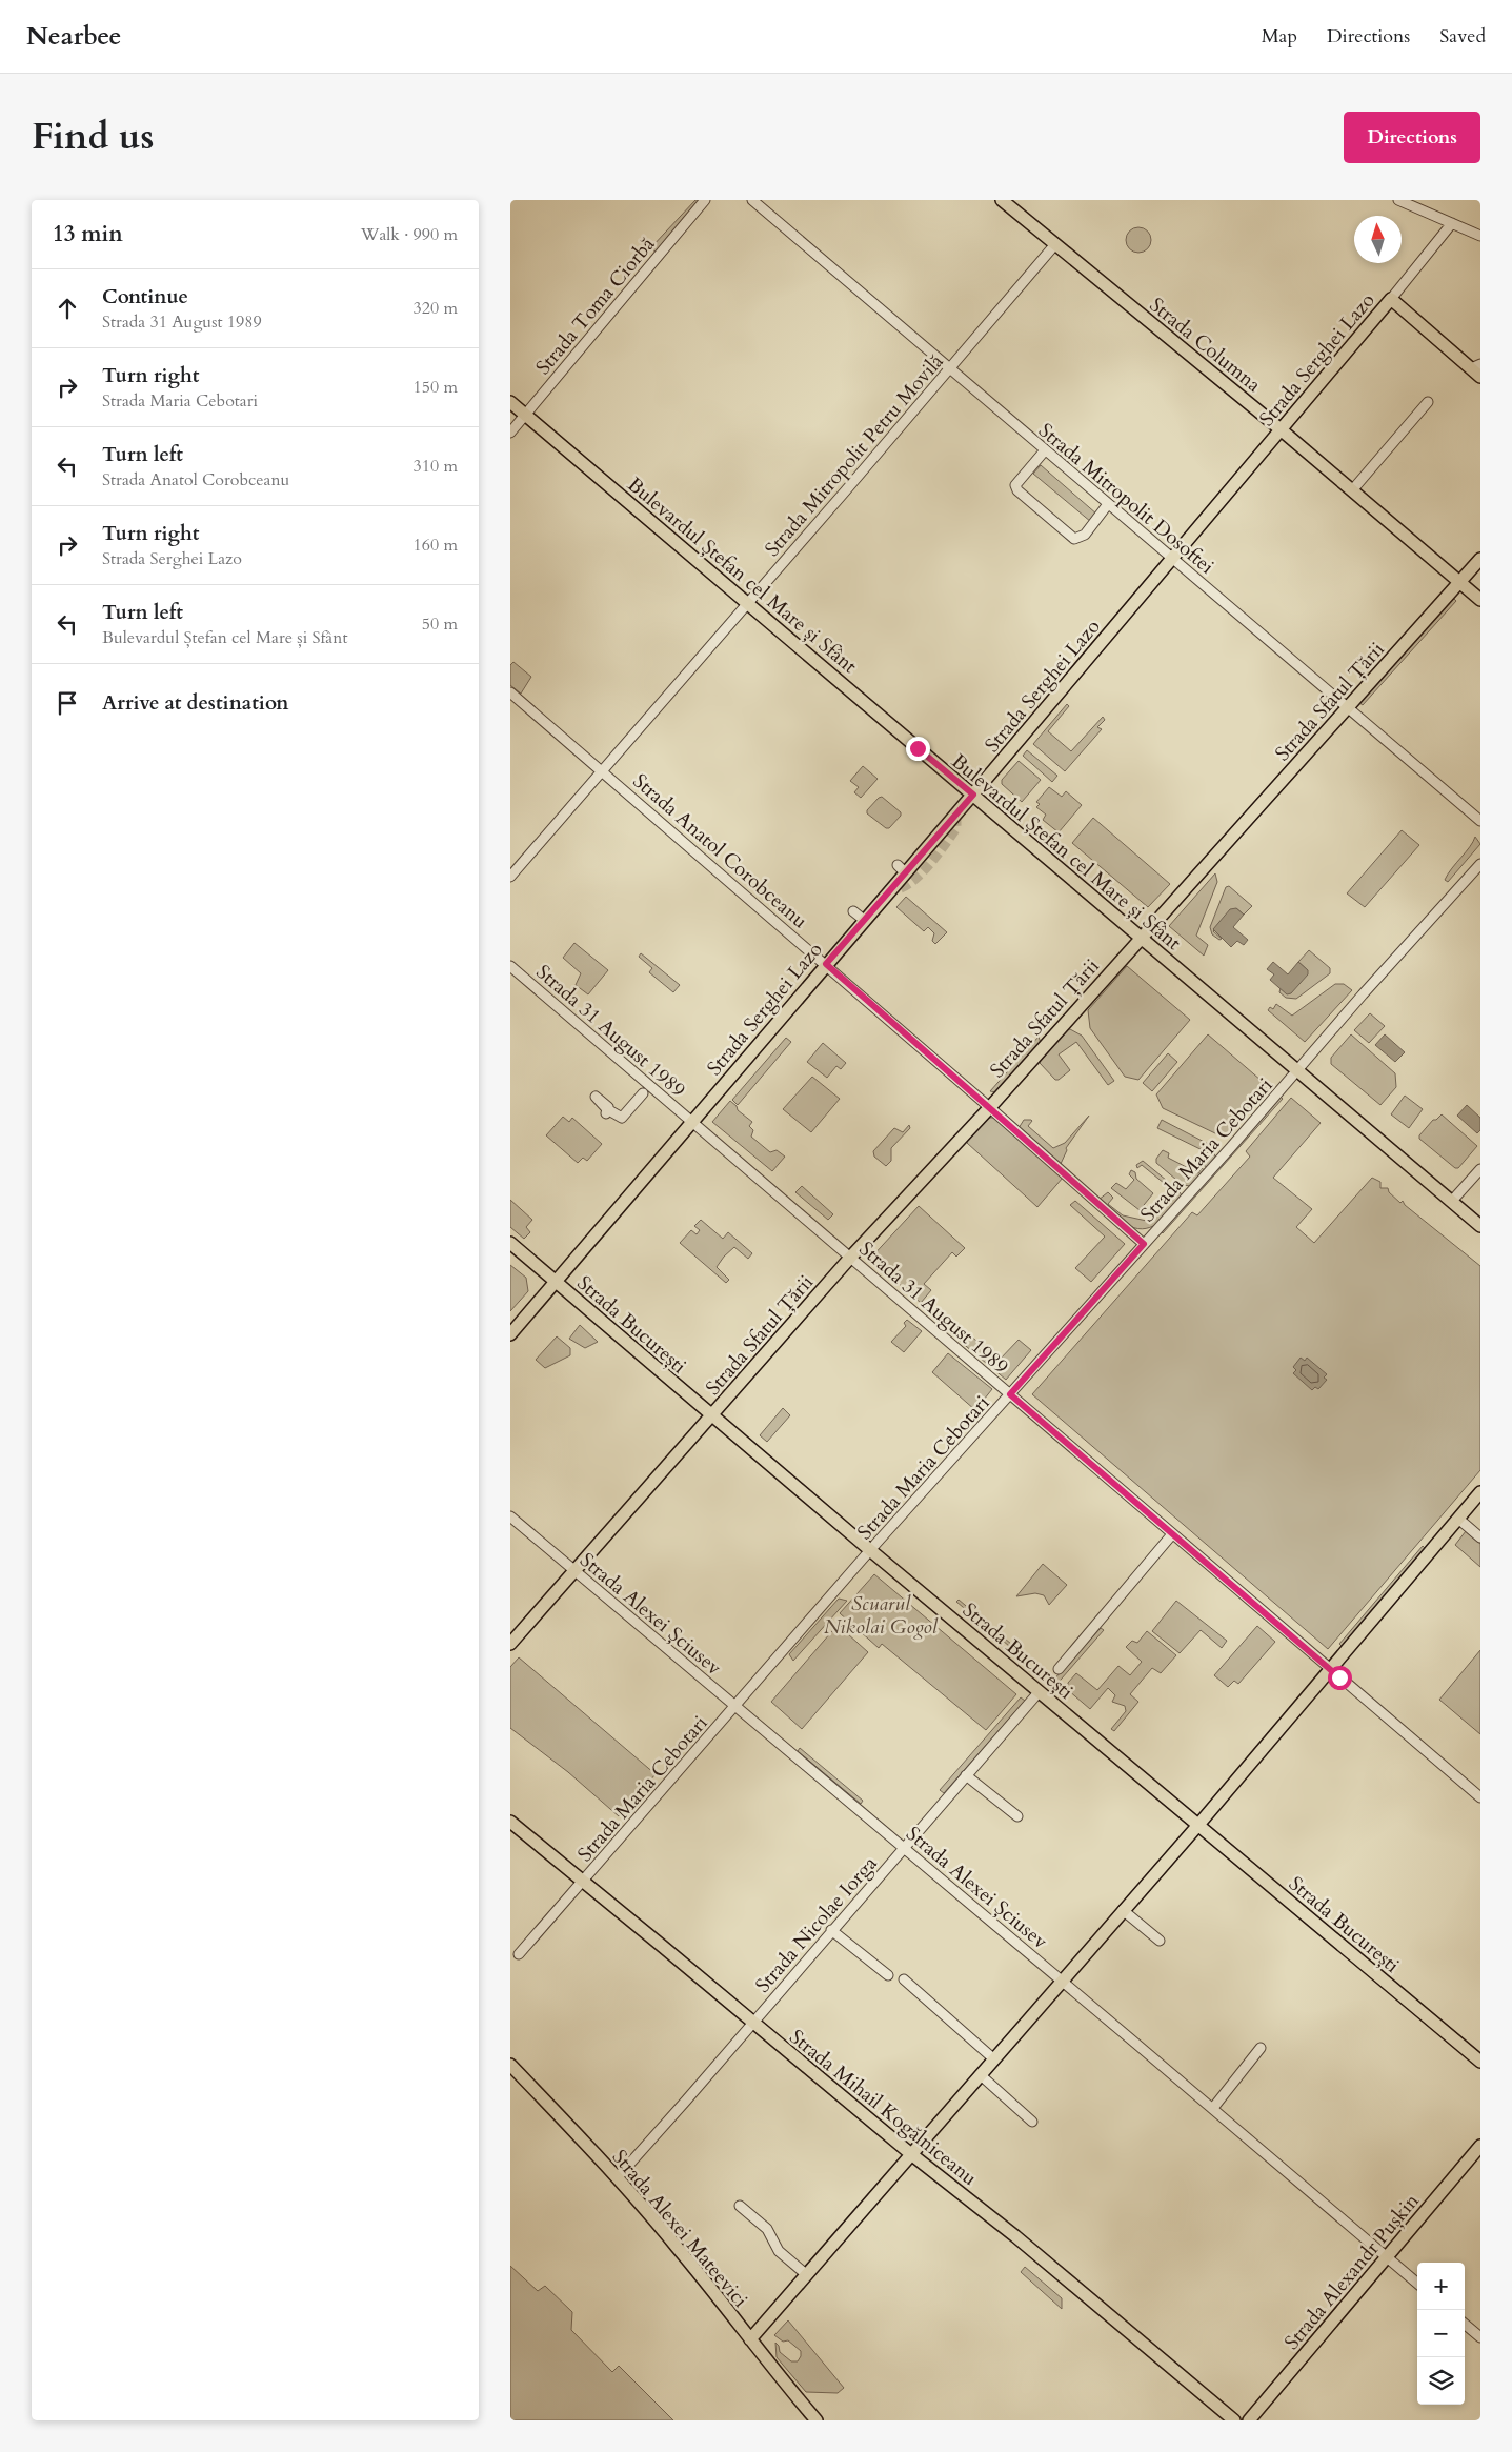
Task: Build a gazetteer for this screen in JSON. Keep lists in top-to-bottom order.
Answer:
{
  "streets": {
    "main road": [
      "Strada Columna",
      "Strada Serghei Lazo",
      "Bulevardul Ștefan cel Mare și Sfânt",
      "Strada Sfatul Țării",
      "Strada București",
      "Strada Mihail Kogălniceanu",
      "Strada Alexei Mateevici",
      "Strada Alexandr Pușkin"
    ],
    "street": [
      "Strada Toma Ciorbă",
      "Strada Mitropolit Petru Movilă",
      "Strada Mitropolit Dosoftei",
      "Strada Anatol Corobceanu",
      "Strada 31 August 1989",
      "Strada Maria Cebotari",
      "Strada Alexei Șciusev",
      "Strada Nicolae Iorga"
    ]
  },
  "crossings": [
    ["Strada Toma Ciorbă", "Bulevardul Ștefan cel Mare și Sfânt"],
    ["Strada Columna", "Strada Serghei Lazo"],
    ["Strada Columna", "Strada Mitropolit Petru Movilă"],
    ["Strada Columna", "Strada Sfatul Țării"],
    ["Strada Serghei Lazo", "Strada Mitropolit Dosoftei"],
    ["Strada Serghei Lazo", "Bulevardul Ștefan cel Mare și Sfânt"],
    ["Strada Serghei Lazo", "Strada Anatol Corobceanu"],
    ["Strada Serghei Lazo", "Strada 31 August 1989"],
    ["Strada Serghei Lazo", "Strada București"],
    ["Strada Mitropolit Petru Movilă", "Strada Mitropolit Dosoftei"],
    ["Strada Mitropolit Petru Movilă", "Bulevardul Ștefan cel Mare și Sfânt"],
    ["Strada Mitropolit Petru Movilă", "Strada Anatol Corobceanu"],
    ["Strada Mitropolit Dosoftei", "Strada Sfatul Țării"],
    ["Bulevardul Ștefan cel Mare și Sfânt", "Strada Sfatul Țării"],
    ["Bulevardul Ștefan cel Mare și Sfânt", "Strada Maria Cebotari"],
    ["Strada Sfatul Țării", "Strada Anatol Corobceanu"],
    ["Strada Sfatul Țării", "Strada 31 August 1989"],
    ["Strada Sfatul Țării", "Strada București"],
    ["Strada Sfatul Țării", "Strada Alexei Șciusev"],
    ["Strada Anatol Corobceanu", "Strada Maria Cebotari"],
    ["Strada 31 August 1989", "Strada Maria Cebotari"],
    ["Strada Maria Cebotari", "Strada București"],
    ["Strada Maria Cebotari", "Strada Alexei Șciusev"],
    ["Strada Maria Cebotari", "Strada Mihail Kogălniceanu"],
    ["Strada București", "Strada Nicolae Iorga"],
    ["Strada Alexei Șciusev", "Strada Nicolae Iorga"],
    ["Strada Alexei Șciusev", "Strada Alexandr Pușkin"],
    ["Strada Nicolae Iorga", "Strada Mihail Kogălniceanu"],
    ["Strada Nicolae Iorga", "Strada Alexei Mateevici"]
  ],
  "parks": ["Scuarul Nikolai Gogol"],
  "north": "top",
  "page": {
    "header": "Nearbee",
    "nav": ["Map", "Directions", "Saved"],
    "title": "Find us",
    "buttons": "Directions",
    "heading": ["13 min", "Walk · 990 m"],
    "list": [
      ["Continue", "Strada 31 August 1989", "320 m"],
      ["Turn right", "Strada Maria Cebotari", "150 m"],
      ["Turn left", "Strada Anatol Corobceanu", "310 m"],
      ["Turn right", "Strada Serghei Lazo", "160 m"],
      ["Turn left", "Bulevardul Ștefan cel Mare și Sfânt", "50 m"],
      "Arrive at destination"
    ],
    "map_buttons": ["+", "−"]
  }
}
